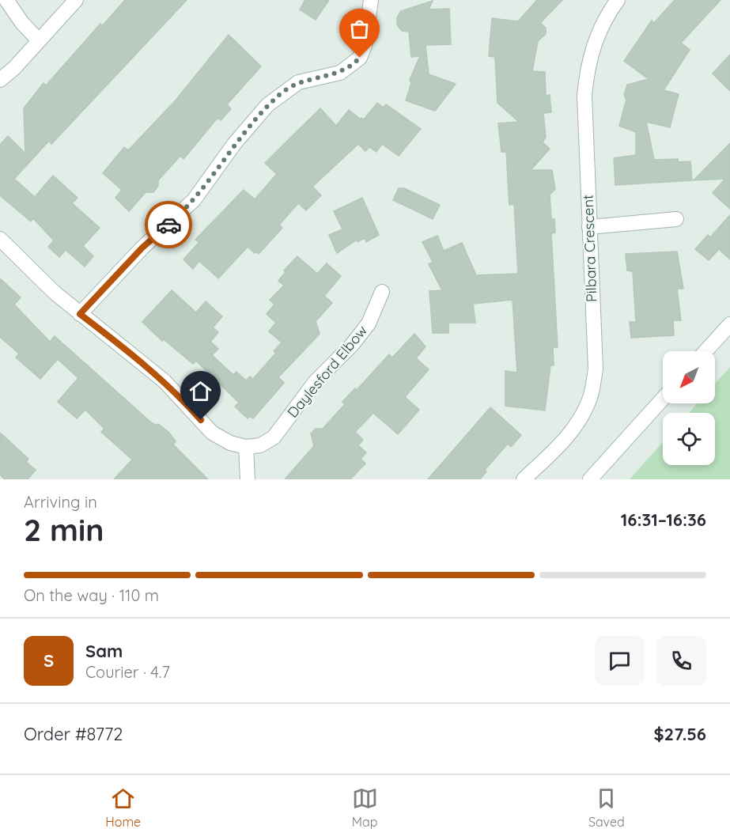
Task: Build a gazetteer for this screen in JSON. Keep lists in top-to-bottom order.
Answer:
{
  "streets": {
    "street": ["Pilbara Crescent", "Daylesford Elbow"]
  },
  "north": "bottom left",
  "page": {
    "heading": ["2 min", "Arriving in", "16:31–16:36"],
    "panel": [
      "Sam",
      "Courier · 4.7",
      "Order #8772",
      "$27.56"
    ],
    "bar": "On the way · 110 m",
    "round": "S",
    "tabs": ["Home", "Map", "Saved"]
  }
}
